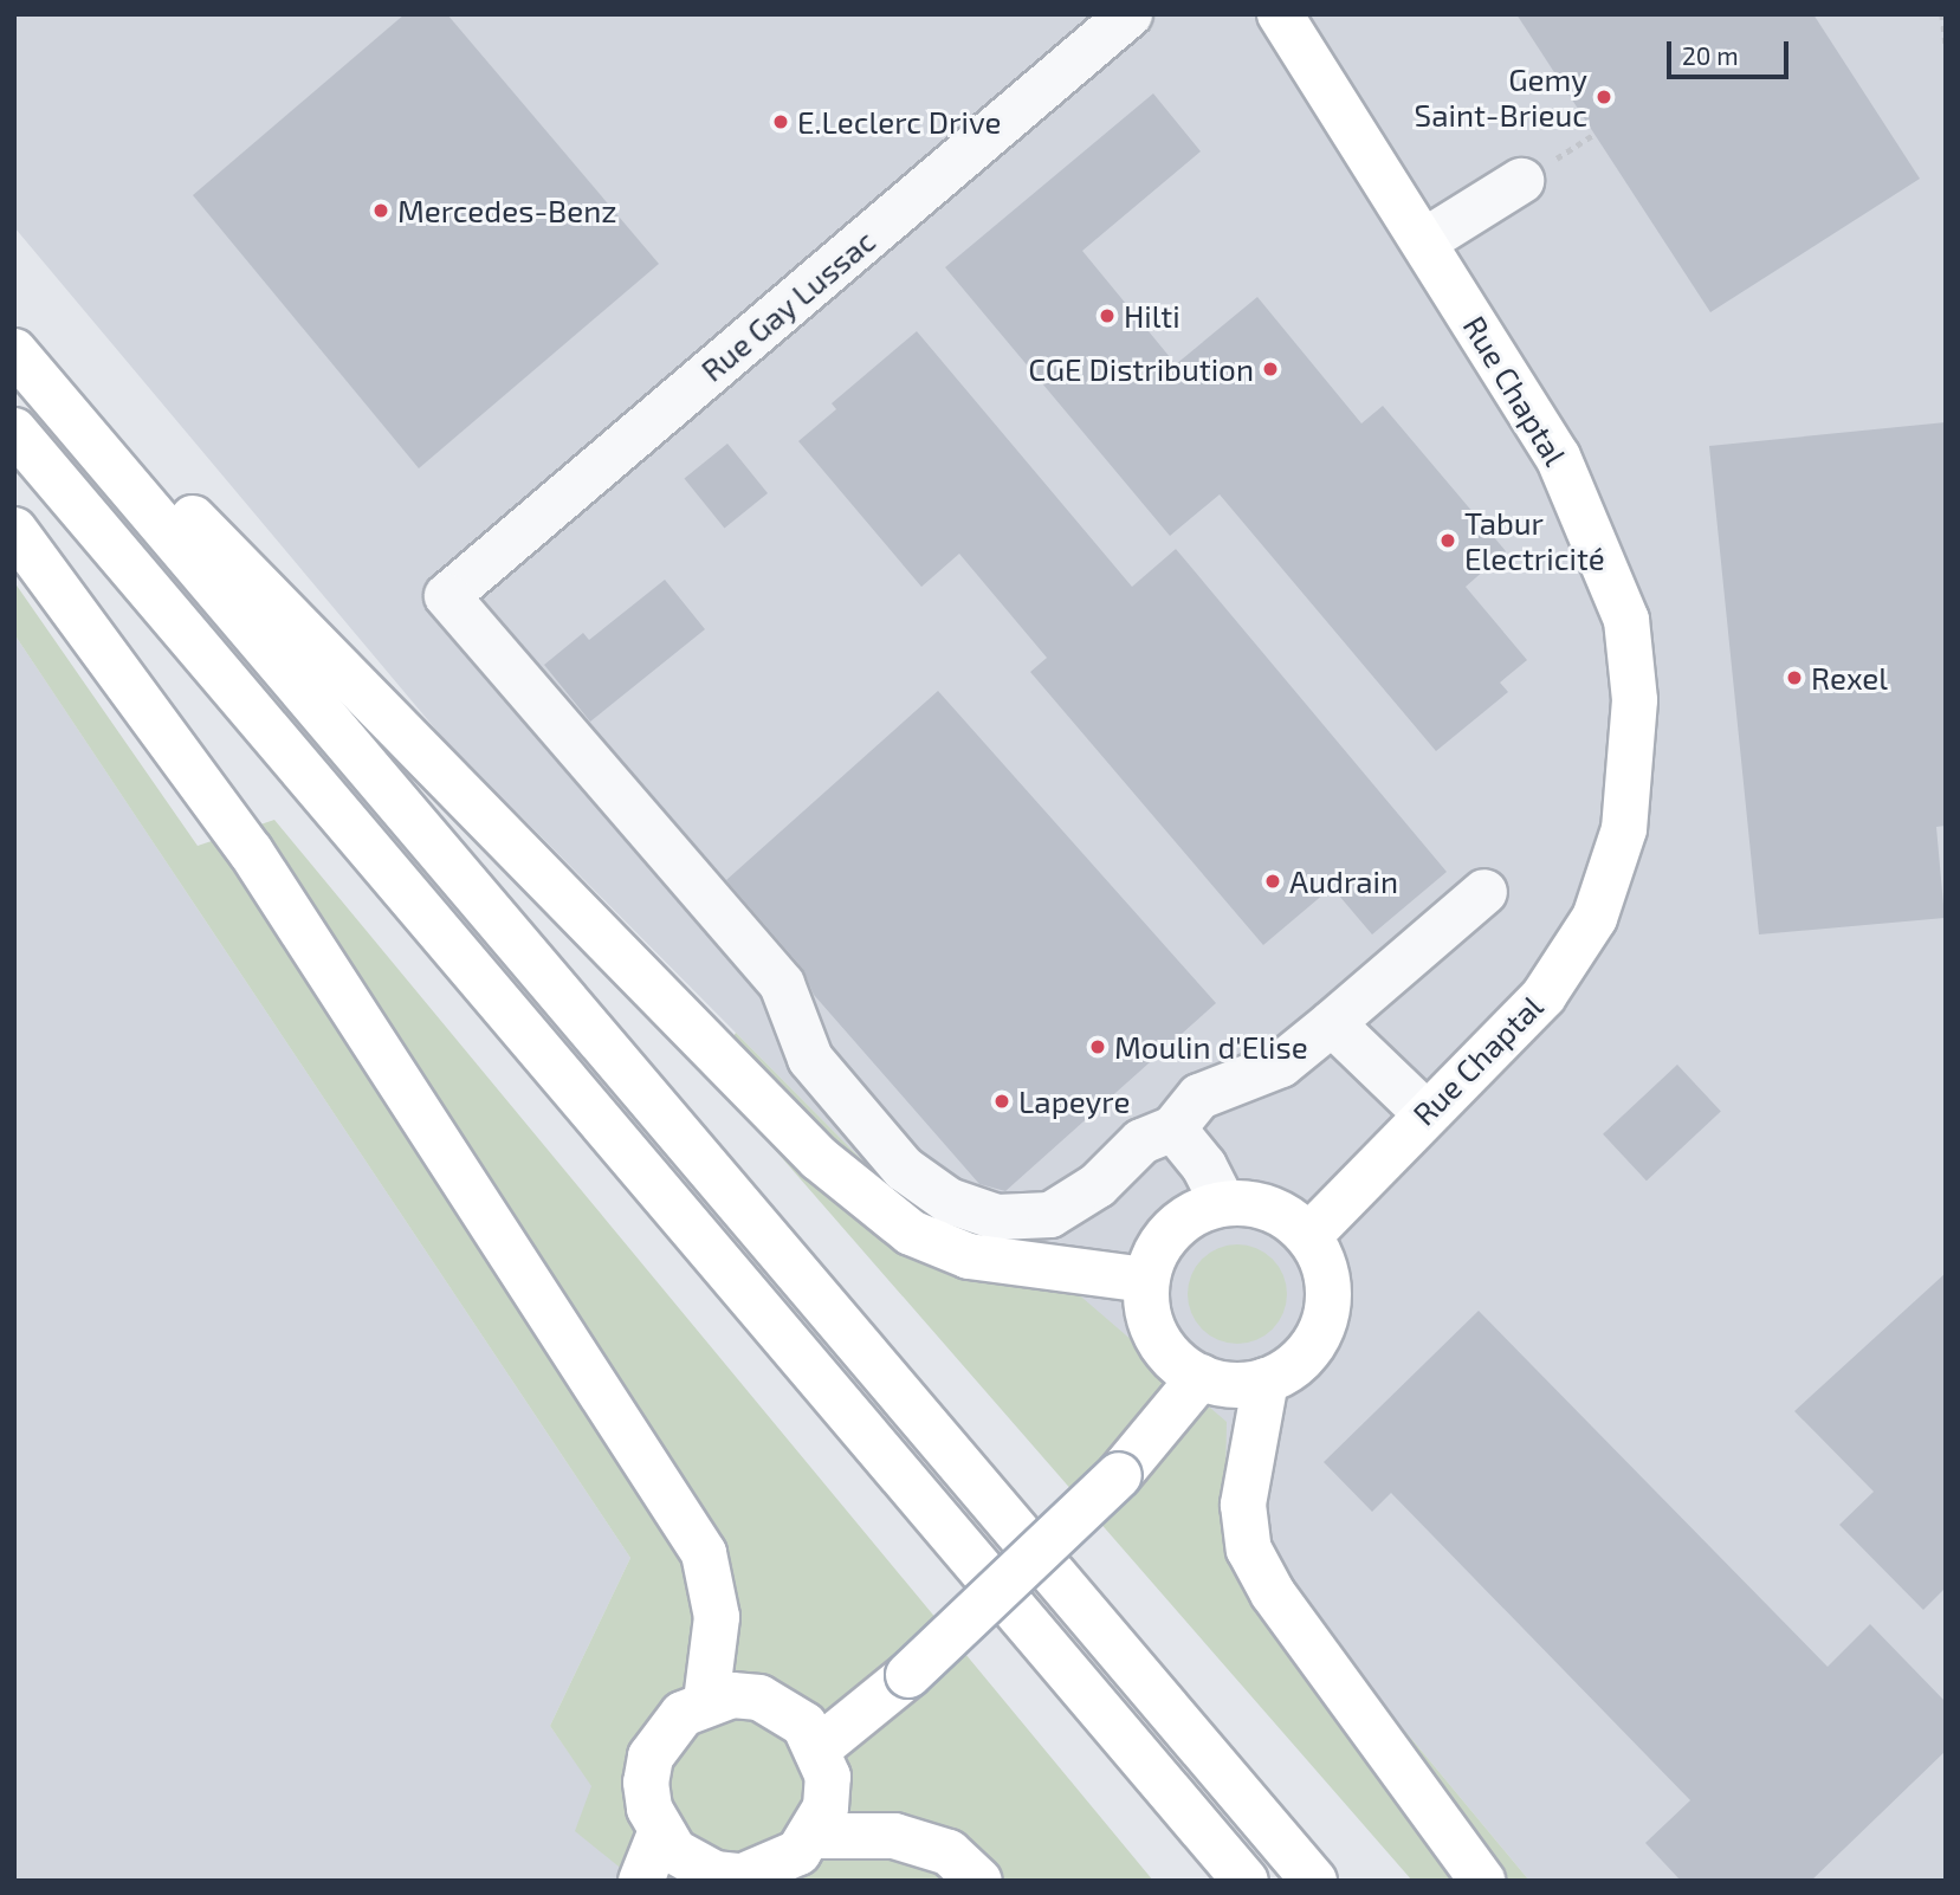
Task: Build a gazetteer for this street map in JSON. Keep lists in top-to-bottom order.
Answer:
{
  "streets": {
    "main road": ["Rue Chaptal"],
    "street": ["Rue Gay Lussac"]
  },
  "places": [
    "Gemy Saint-Brieuc",
    "E.Leclerc Drive",
    "Mercedes-Benz",
    "Hilti",
    "CGE Distribution",
    "Tabur Electricité",
    "Rexel",
    "Audrain",
    "Moulin d'Elise",
    "Lapeyre"
  ],
  "scale_bar": "20 m"
}
